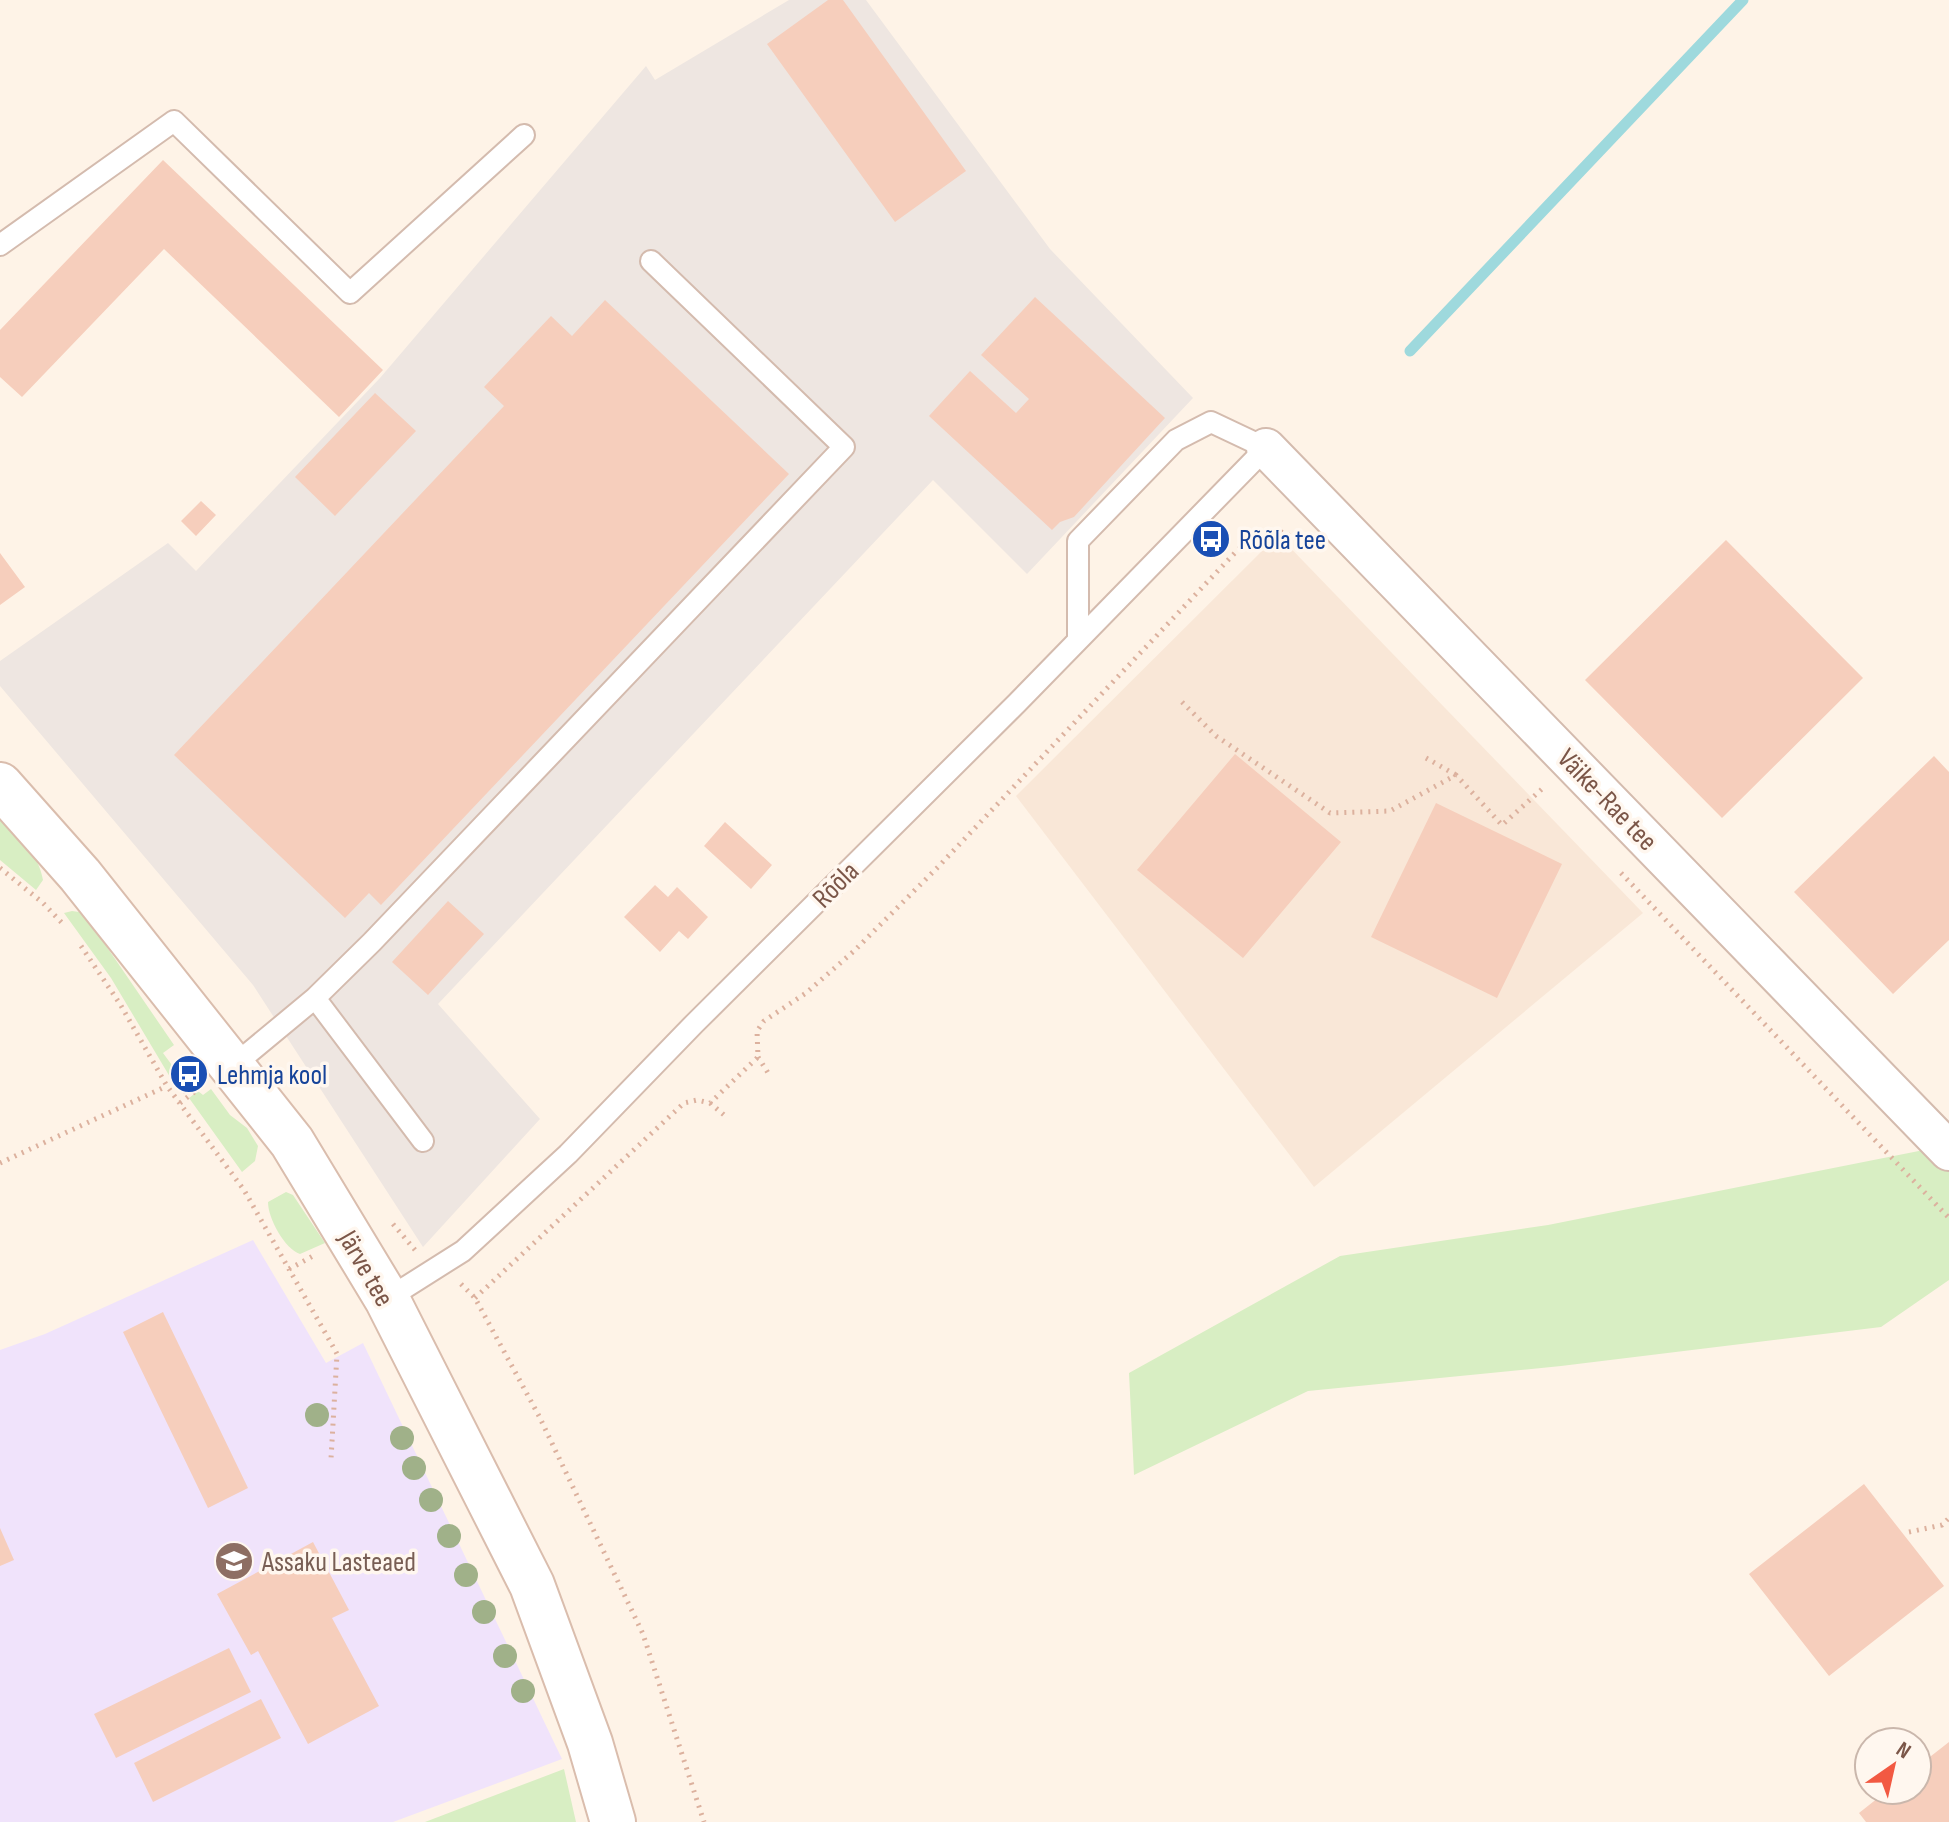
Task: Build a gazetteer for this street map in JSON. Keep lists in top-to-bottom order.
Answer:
{
  "streets": {
    "street": ["Väike-Rae tee", "Järve tee"],
    "lane": ["Rõõla"]
  },
  "crossings": [
    ["Väike-Rae tee", "Rõõla"],
    ["Rõõla", "Järve tee"]
  ],
  "places": {
    "bus stop": ["Rõõla tee", "Lehmja kool"],
    "school or university": ["Assaku Lasteaed"]
  },
  "north": "top right"
}
